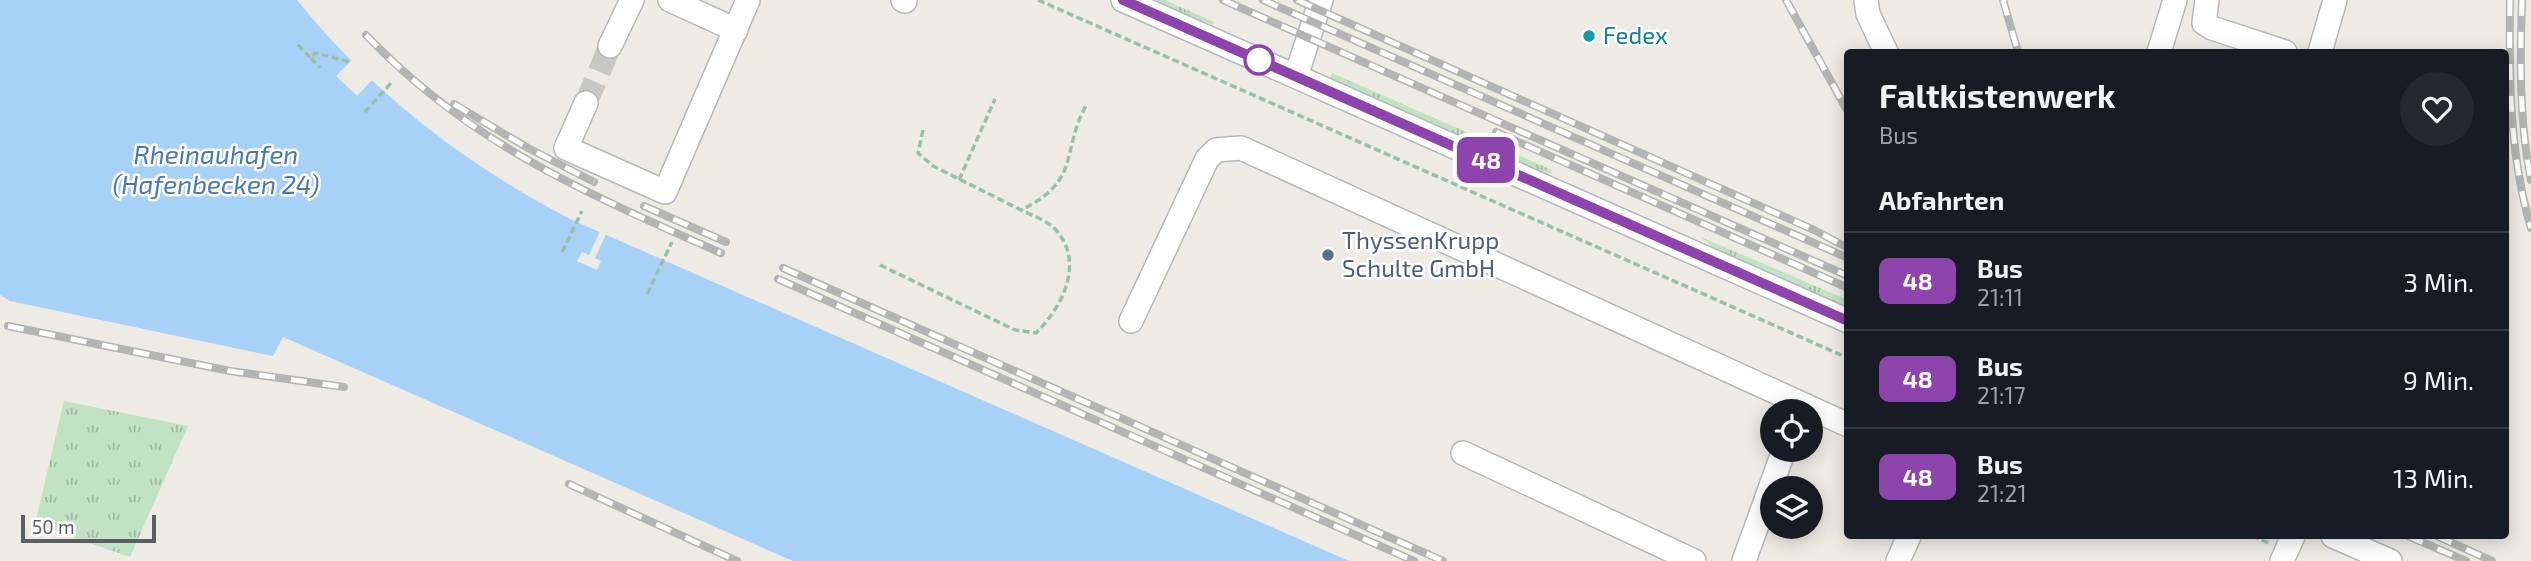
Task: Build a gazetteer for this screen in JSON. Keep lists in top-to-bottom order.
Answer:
{
  "water": ["Rheinauhafen (Hafenbecken 24)"],
  "places": ["Fedex", "ThyssenKrupp Schulte GmbH"],
  "lines": ["bus line 48"],
  "scale_bar": "50 m",
  "page": {
    "on_map": "48",
    "heading": [
      ["Faltkistenwerk", "Bus"],
      "Abfahrten"
    ],
    "list": [
      {
        "mark": "48",
        "name": "Bus",
        "note": "21:11",
        "value": "3 Min."
      },
      {
        "mark": "48",
        "name": "Bus",
        "note": "21:17",
        "value": "9 Min."
      },
      {
        "mark": "48",
        "name": "Bus",
        "note": "21:21",
        "value": "13 Min."
      }
    ],
    "scale": "50 m"
  }
}
